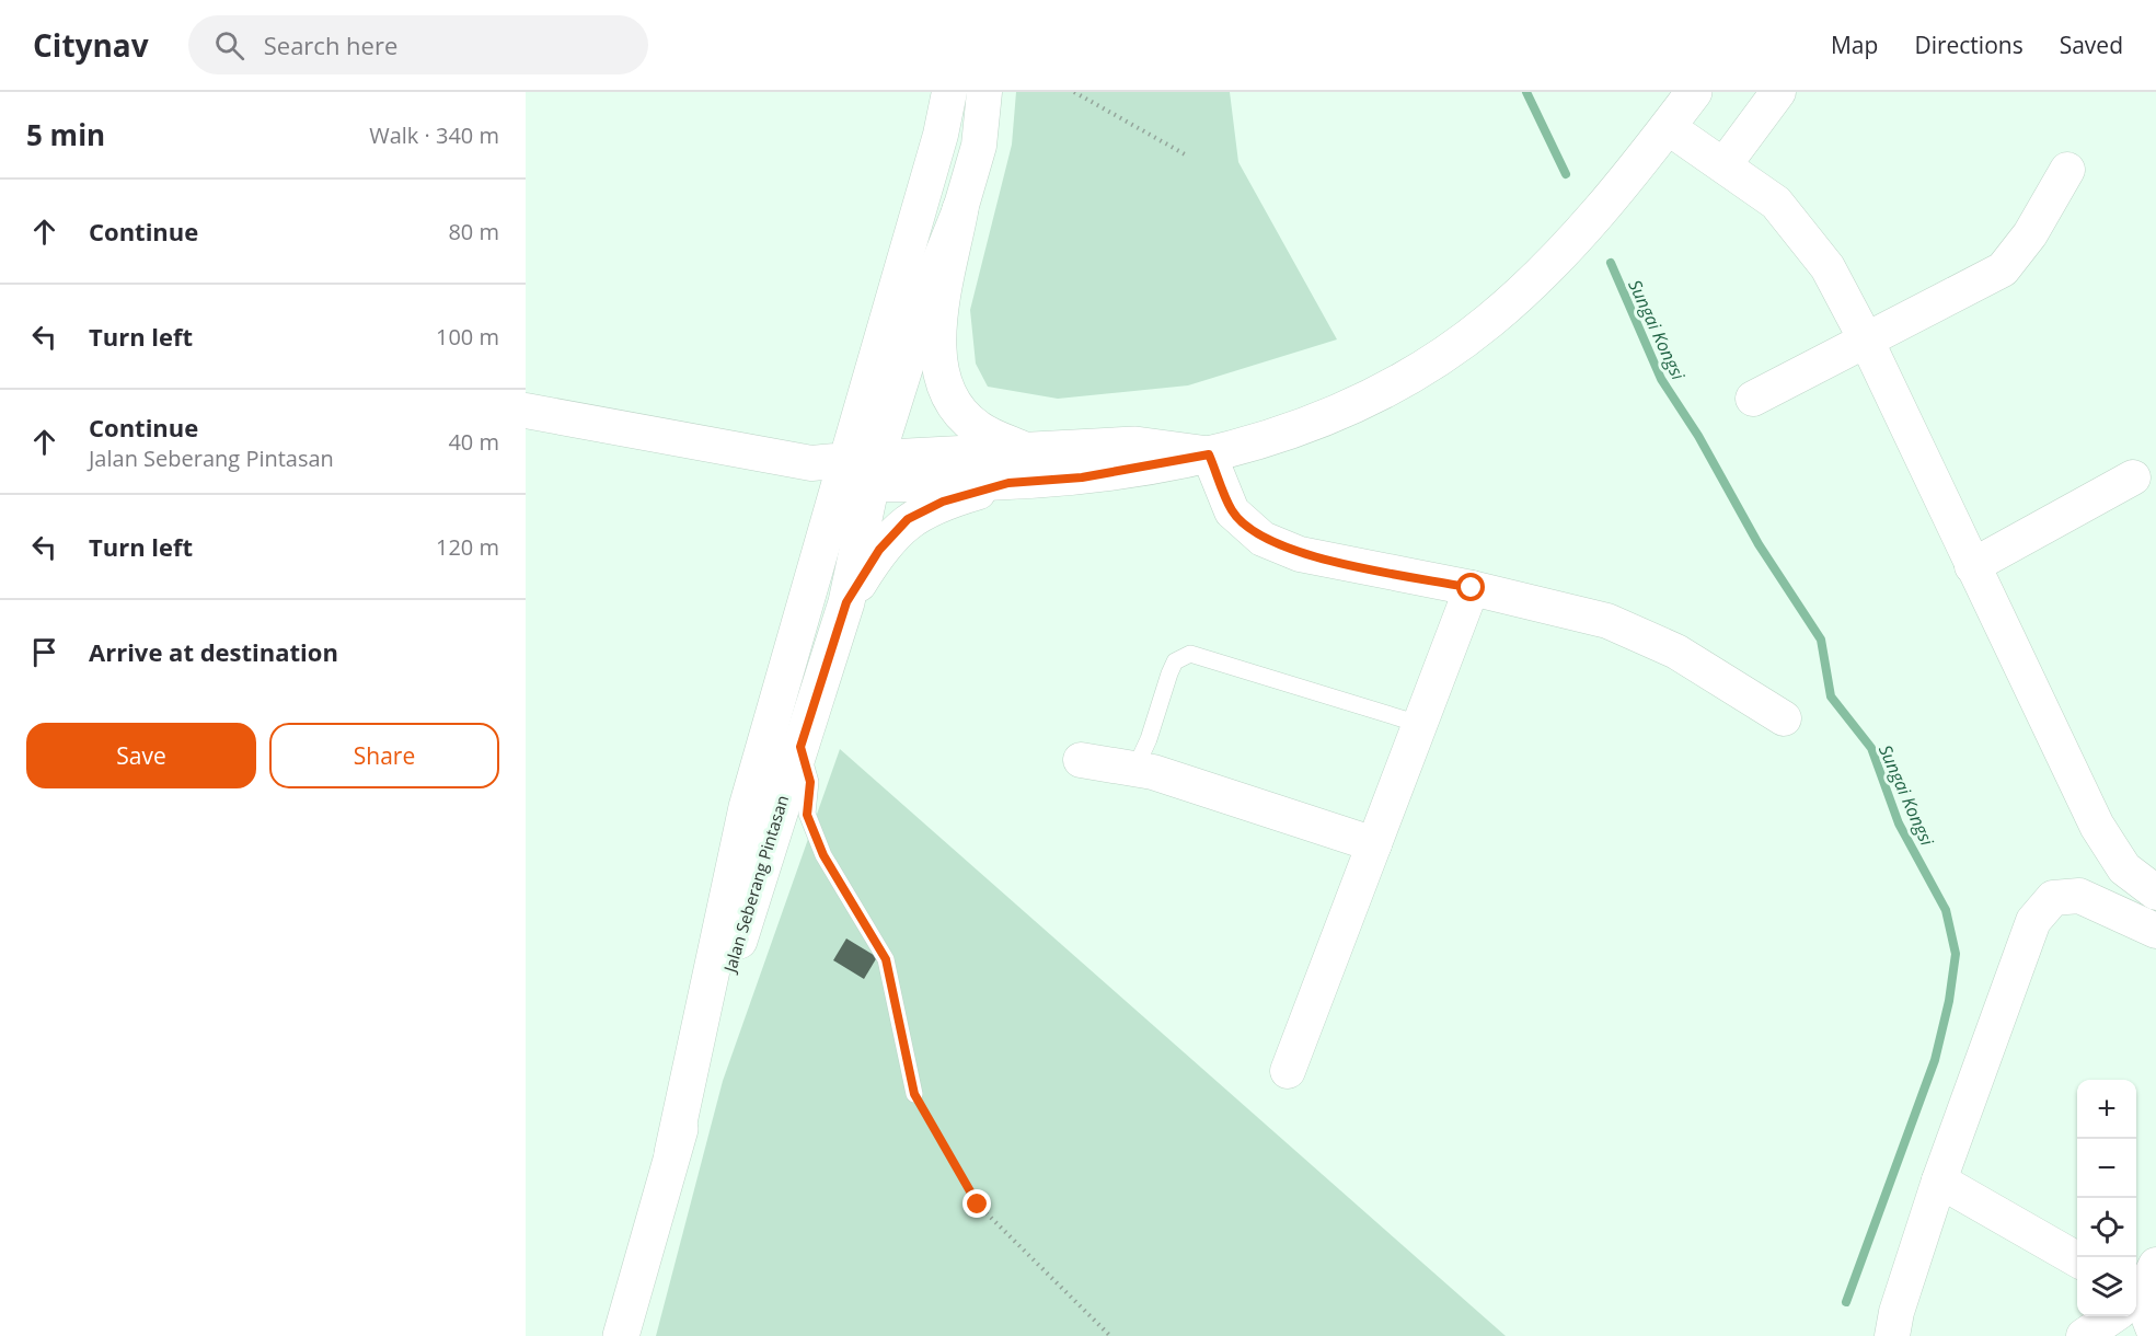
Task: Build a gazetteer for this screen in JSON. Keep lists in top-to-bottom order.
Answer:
{
  "streets": {
    "main road": ["Jalan Seberang Pintasan"]
  },
  "water": ["Sungai Kongsi"],
  "page": {
    "header": "Citynav",
    "search": "Search here",
    "nav": ["Map", "Directions", "Saved"],
    "heading": ["5 min", "Walk · 340 m"],
    "list": [
      ["Continue", "80 m"],
      ["Turn left", "100 m"],
      ["Continue", "Jalan Seberang Pintasan", "40 m"],
      ["Turn left", "120 m"],
      "Arrive at destination"
    ],
    "buttons": ["Save", "Share"],
    "map_buttons": ["+", "−"]
  }
}
